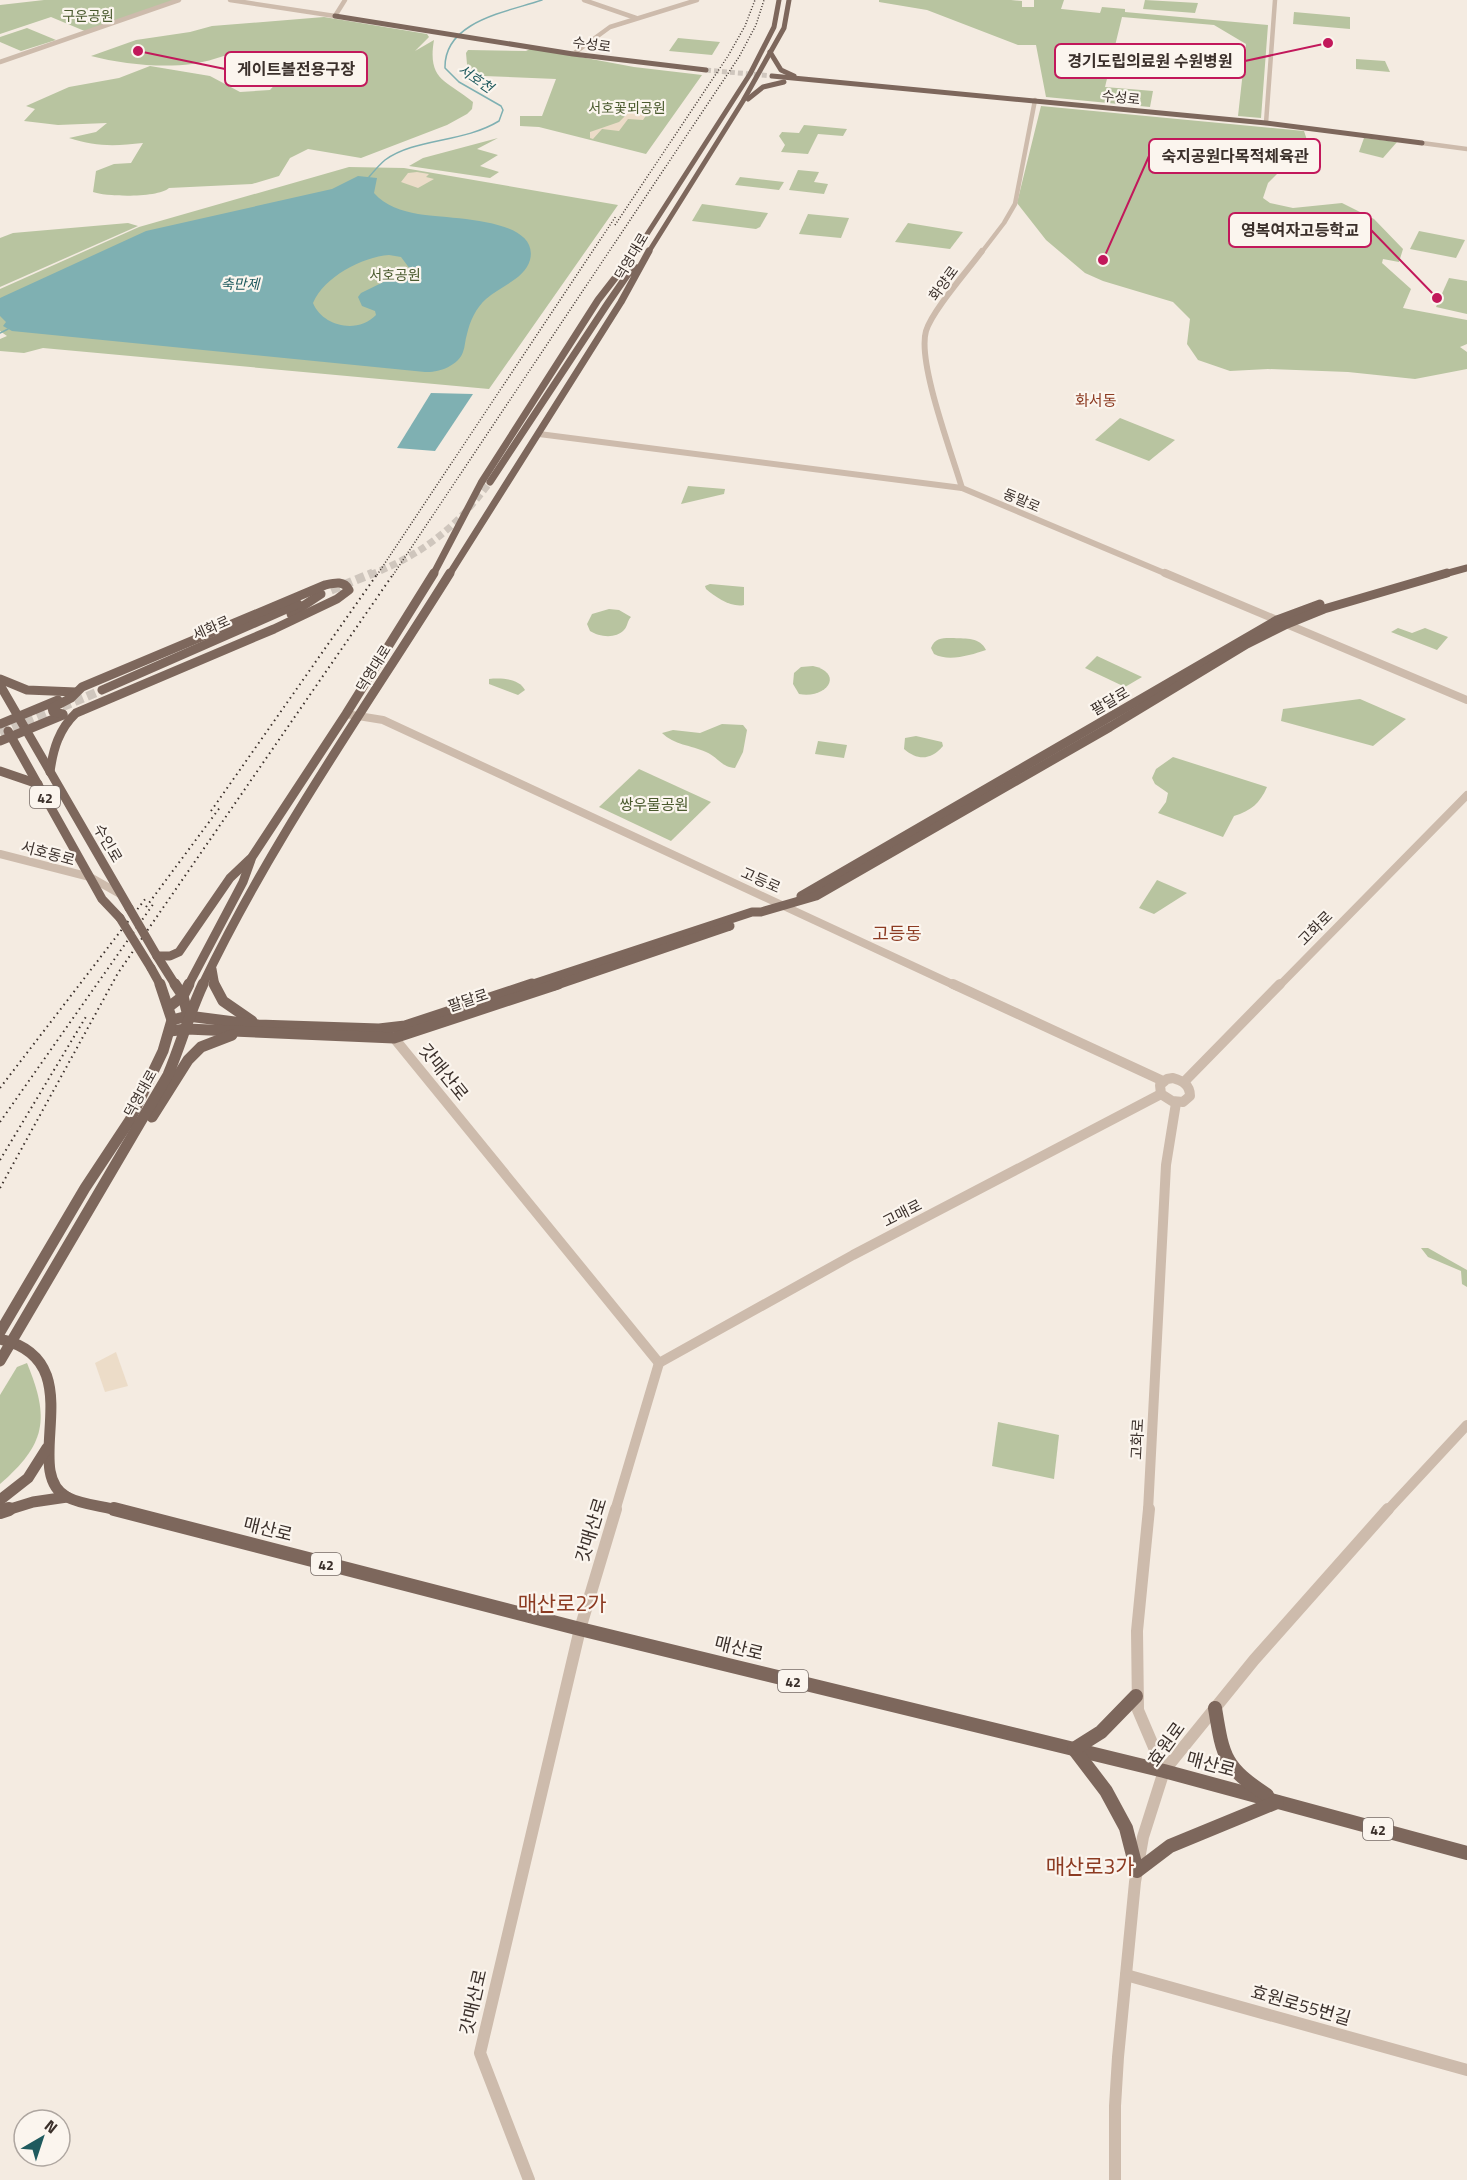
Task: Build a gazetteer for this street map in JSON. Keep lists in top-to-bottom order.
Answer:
{
  "streets": {
    "main road": [
      "수성로",
      "덕영대로",
      "세화로",
      "팔달로",
      "42",
      "수인로",
      "매산로"
    ],
    "street": [
      "화양로",
      "동말로",
      "서호동로",
      "고등로",
      "고화로",
      "갓매산로",
      "고매로",
      "효원로",
      "효원로55번길"
    ]
  },
  "crossings": [
    ["수성로", "화양로"],
    ["덕영대로", "동말로"],
    ["덕영대로", "팔달로"],
    ["덕영대로", "42"],
    ["덕영대로", "수인로"],
    ["덕영대로", "고등로"],
    ["화양로", "동말로"],
    ["동말로", "팔달로"],
    ["팔달로", "42"],
    ["팔달로", "수인로"],
    ["팔달로", "고등로"],
    ["팔달로", "갓매산로"],
    ["42", "서호동로"],
    ["42", "매산로"],
    ["수인로", "서호동로"],
    ["고등로", "고화로"],
    ["고등로", "고매로"],
    ["고화로", "고매로"],
    ["고화로", "매산로"],
    ["고화로", "효원로"],
    ["갓매산로", "고매로"],
    ["갓매산로", "매산로"],
    ["매산로", "효원로"],
    ["효원로", "효원로55번길"]
  ],
  "districts": [
    "화서동",
    "고등동",
    "매산로2가",
    "매산로3가"
  ],
  "water": ["서호천", "축만제"],
  "parks": [
    "구운공원",
    "서호꽃뫼공원",
    "서호공원",
    "쌍우물공원"
  ],
  "places": [
    "경기도립의료원 수원병원",
    "게이트볼전용구장",
    "숙지공원다목적체육관",
    "영복여자고등학교"
  ],
  "north": "top right"
}
